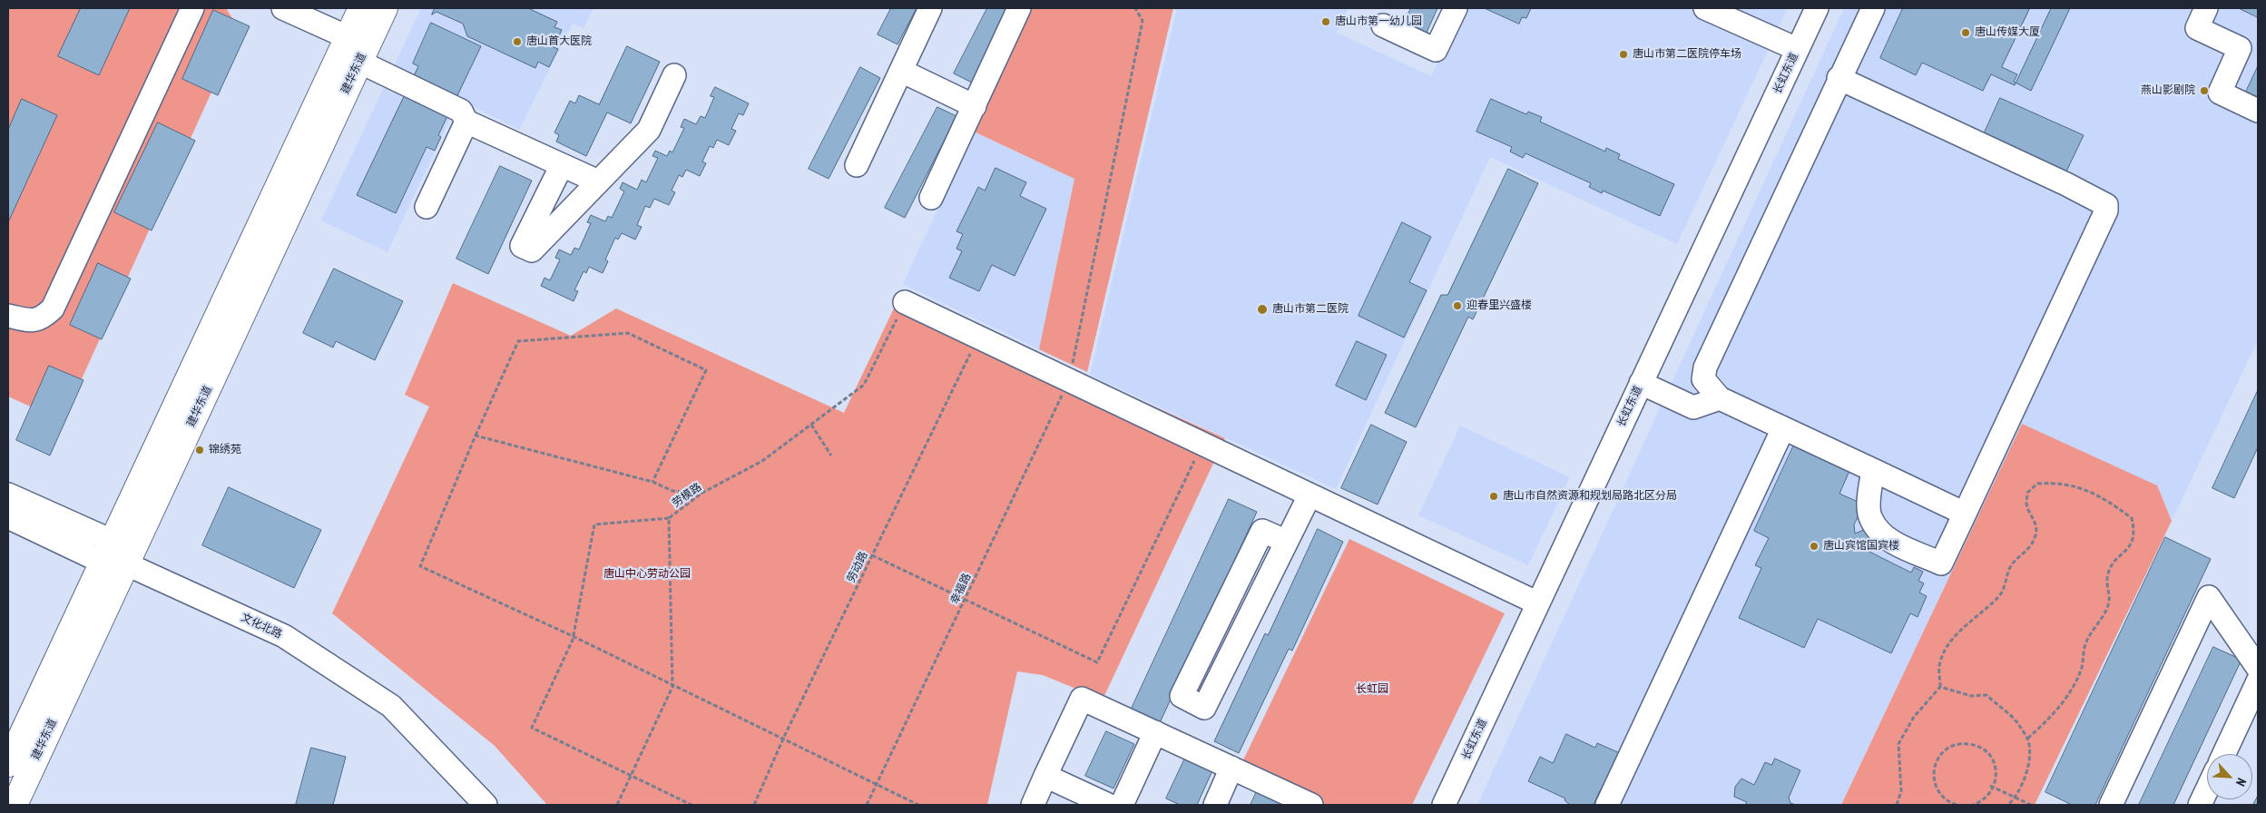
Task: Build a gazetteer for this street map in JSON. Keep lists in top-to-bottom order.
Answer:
{
  "streets": {
    "main road": ["建华东道"],
    "street": ["长虹东道", "文化北路"],
    "path": ["劳模路", "劳动路", "幸福路"]
  },
  "crossings": [
    ["建华东道", "文化北路"]
  ],
  "parks": ["唐山中心劳动公园", "长虹园"],
  "places": [
    "唐山市第一幼儿园",
    "唐山传媒大厦",
    "唐山首大医院",
    "唐山市第二医院停车场",
    "燕山影剧院",
    "迎春里兴盛楼",
    "唐山市第二医院",
    "锦绣苑",
    "唐山市自然资源和规划局路北区分局",
    "唐山宾馆国宾楼"
  ],
  "north": "bottom right"
}
